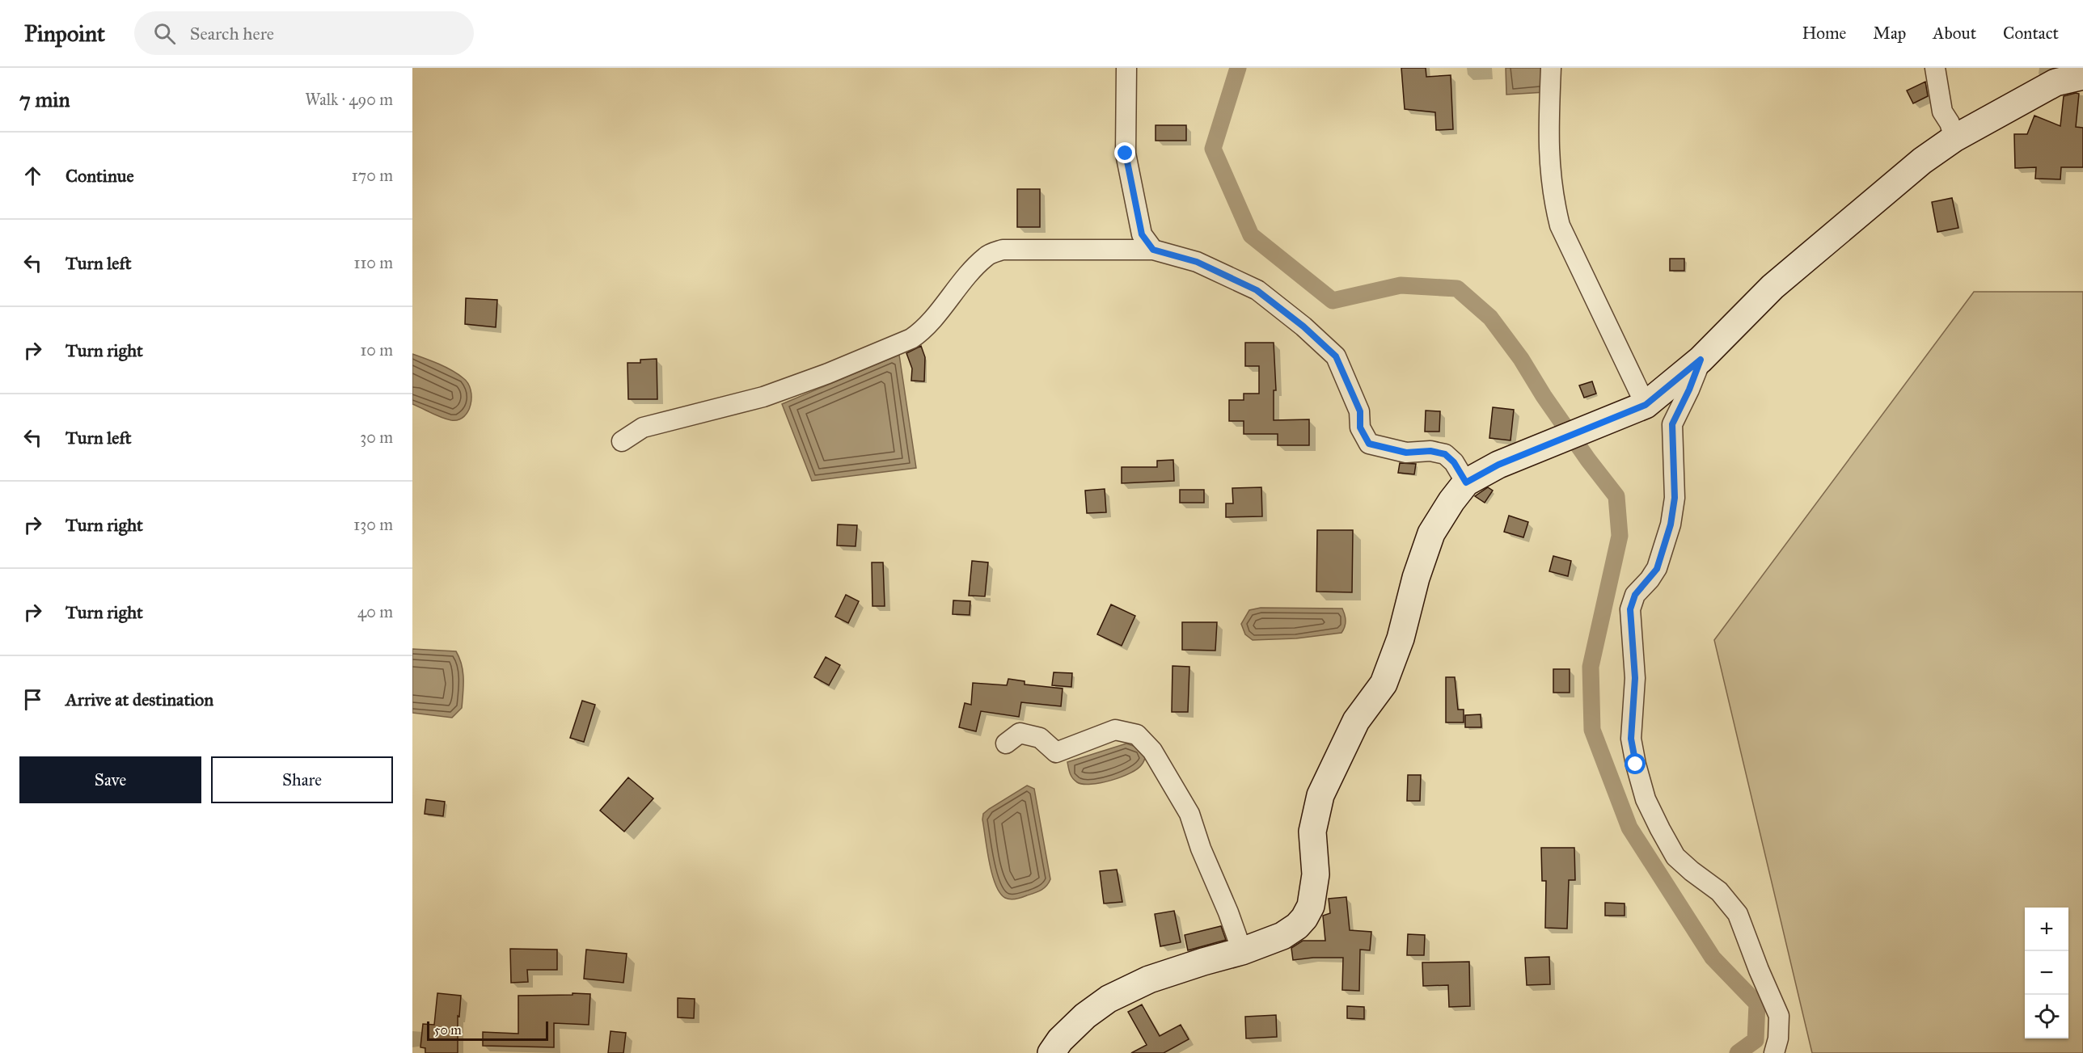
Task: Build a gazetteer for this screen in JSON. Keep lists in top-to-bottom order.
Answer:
{
  "scale_bar": "50 m",
  "page": {
    "header": "Pinpoint",
    "search": "Search here",
    "nav": [
      "Home",
      "Map",
      "About",
      "Contact"
    ],
    "heading": ["7 min", "Walk · 490 m"],
    "list": [
      ["Continue", "170 m"],
      ["Turn left", "110 m"],
      ["Turn right", "10 m"],
      ["Turn left", "30 m"],
      ["Turn right", "130 m"],
      ["Turn right", "40 m"],
      "Arrive at destination"
    ],
    "buttons": ["Save", "Share"],
    "map_buttons": ["+", "−"],
    "scale": "50 m"
  }
}
